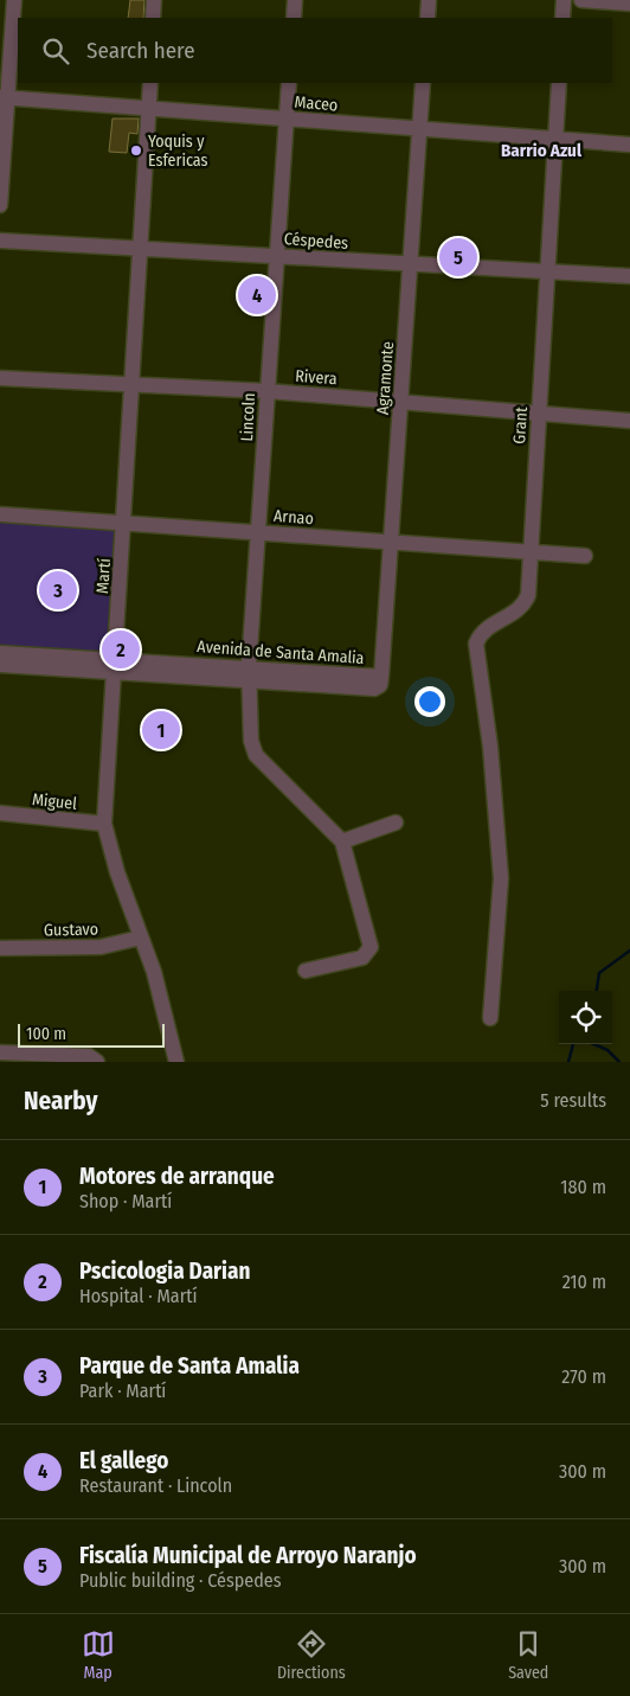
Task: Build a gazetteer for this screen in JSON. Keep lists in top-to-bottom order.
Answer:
{
  "streets": {
    "street": [
      "Maceo",
      "Céspedes",
      "Rivera",
      "Agramonte",
      "Lincoln",
      "Grant",
      "Arnao",
      "Martí",
      "Avenida de Santa Amalia",
      "Miguel",
      "Gustavo"
    ]
  },
  "crossings": [
    ["Maceo", "Agramonte"],
    ["Maceo", "Lincoln"],
    ["Maceo", "Grant"],
    ["Maceo", "Martí"],
    ["Céspedes", "Agramonte"],
    ["Céspedes", "Lincoln"],
    ["Céspedes", "Grant"],
    ["Céspedes", "Martí"],
    ["Rivera", "Agramonte"],
    ["Rivera", "Lincoln"],
    ["Rivera", "Grant"],
    ["Rivera", "Martí"],
    ["Agramonte", "Arnao"],
    ["Agramonte", "Avenida de Santa Amalia"],
    ["Lincoln", "Arnao"],
    ["Lincoln", "Avenida de Santa Amalia"],
    ["Grant", "Arnao"],
    ["Arnao", "Martí"],
    ["Martí", "Avenida de Santa Amalia"],
    ["Martí", "Miguel"],
    ["Martí", "Gustavo"]
  ],
  "districts": ["Barrio Azul"],
  "places": ["Yoquis y Esfericas"],
  "scale_bar": "100 m",
  "page": {
    "search": "Search here",
    "pins": [
      "5",
      "4",
      "3",
      "2",
      "1"
    ],
    "scale": "100 m",
    "heading": ["Nearby", "5 results"],
    "list": [
      {
        "mark": "1",
        "name": "Motores de arranque",
        "note": "Shop · Martí",
        "value": "180 m"
      },
      {
        "mark": "2",
        "name": "Pscicologia Darian",
        "note": "Hospital · Martí",
        "value": "210 m"
      },
      {
        "mark": "3",
        "name": "Parque de Santa Amalia",
        "note": "Park · Martí",
        "value": "270 m"
      },
      {
        "mark": "4",
        "name": "El gallego",
        "note": "Restaurant · Lincoln",
        "value": "300 m"
      },
      {
        "mark": "5",
        "name": "Fiscalía Municipal de Arroyo Naranjo",
        "note": "Public building · Céspedes",
        "value": "300 m"
      }
    ],
    "nav": ["Map", "Directions", "Saved"]
  }
}
